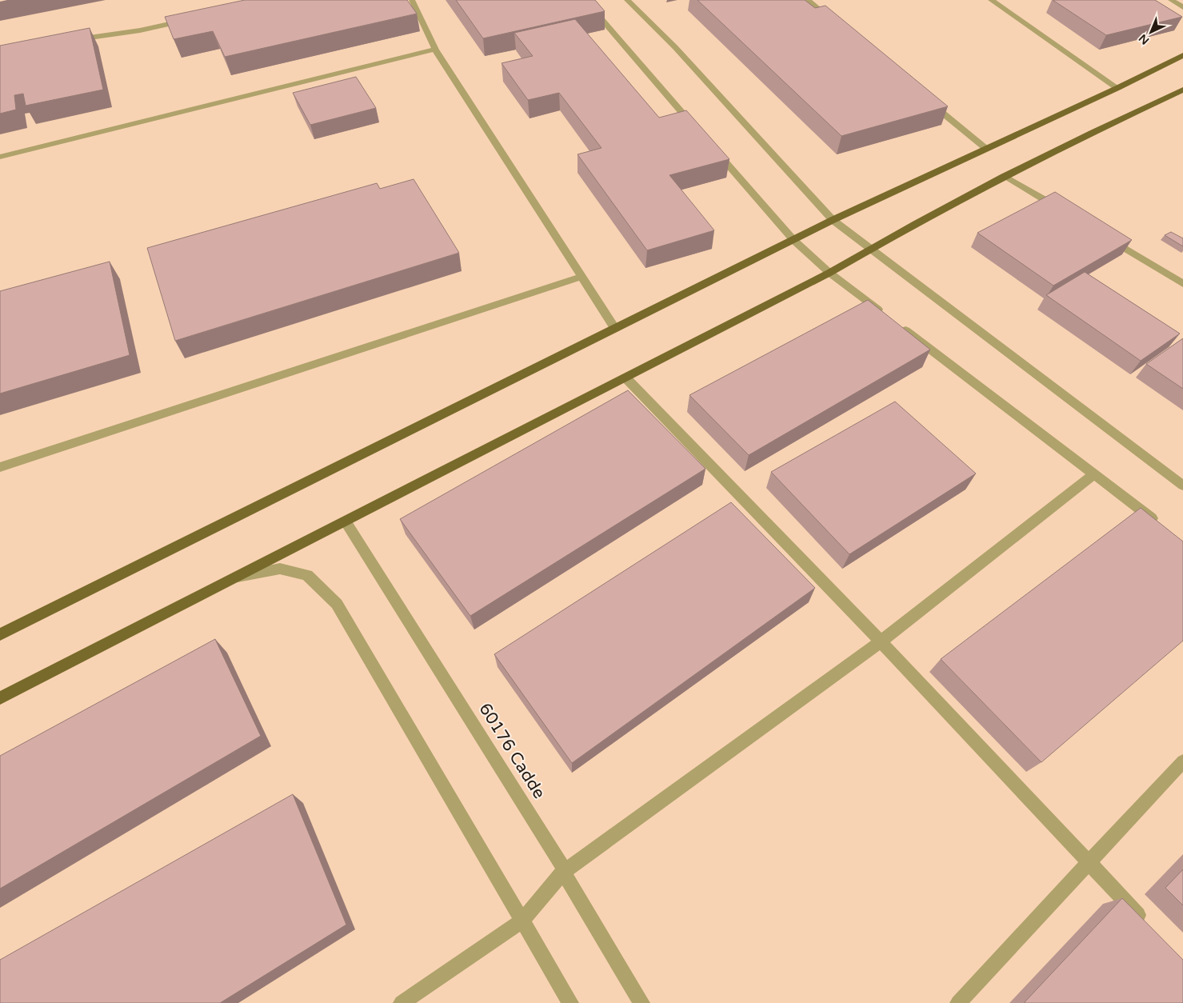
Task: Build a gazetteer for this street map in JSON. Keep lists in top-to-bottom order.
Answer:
{
  "streets": {
    "street": ["60176 Cadde"]
  },
  "north": "bottom left"
}
